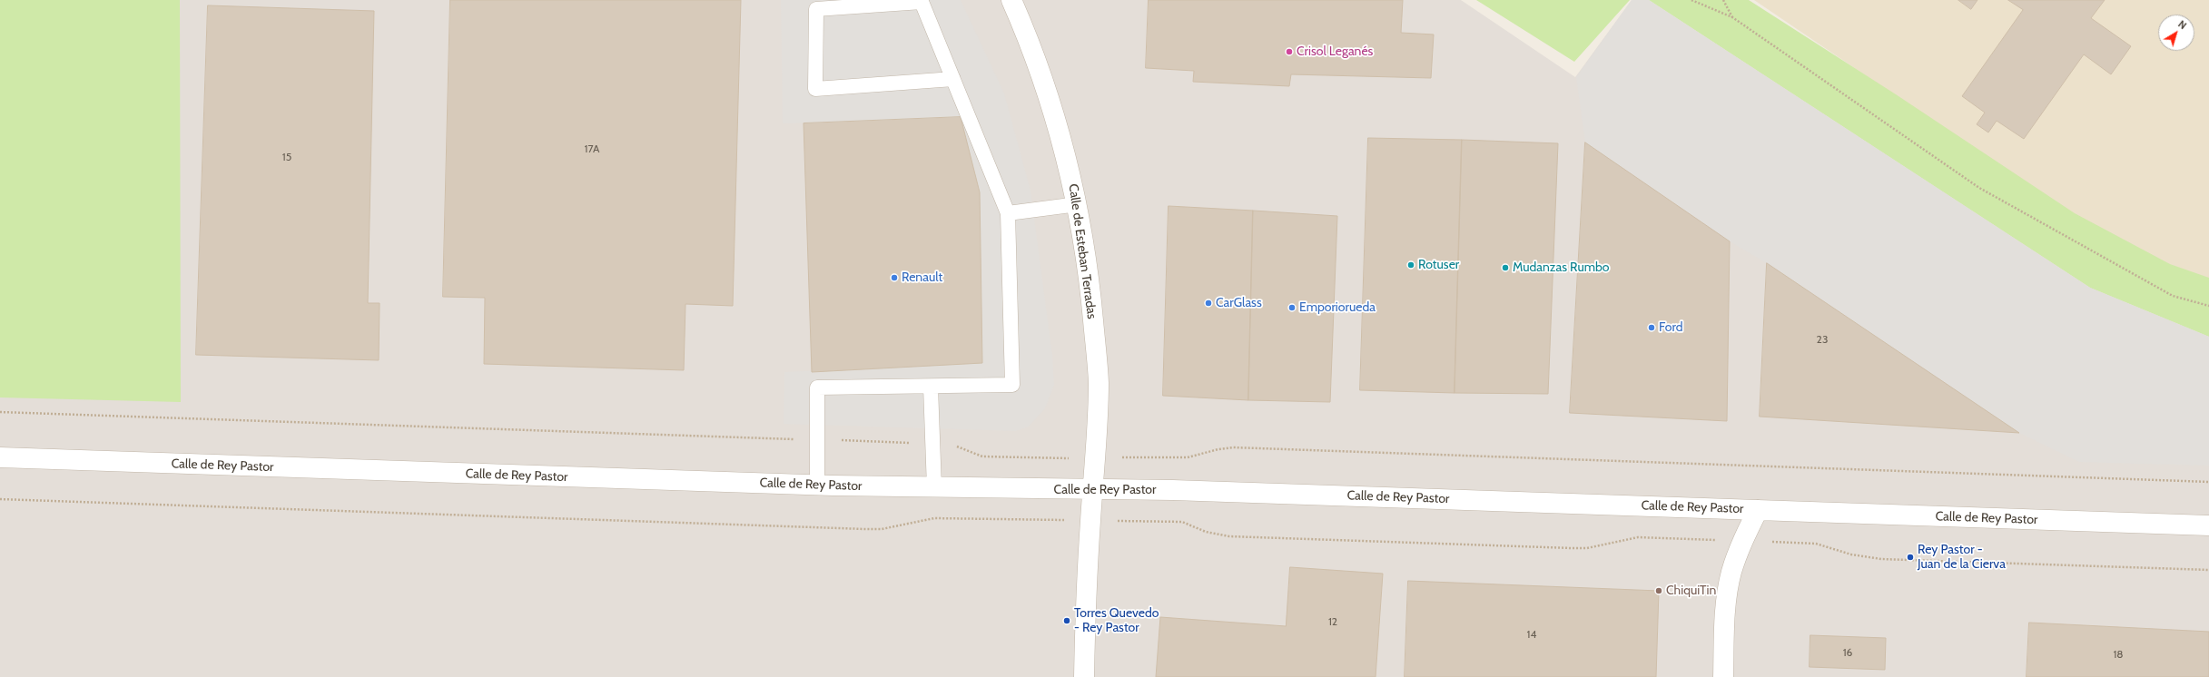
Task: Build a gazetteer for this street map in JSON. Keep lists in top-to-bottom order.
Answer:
{
  "streets": {
    "street": ["Calle de Esteban Terradas", "Calle de Rey Pastor"]
  },
  "crossings": [
    ["Calle de Esteban Terradas", "Calle de Rey Pastor"]
  ],
  "places": [
    "Crisol Leganés",
    "Rotuser",
    "Mudanzas Rumbo",
    "Renault",
    "CarGlass",
    "Emporiorueda",
    "Ford",
    "Rey Pastor - Juan de la Cierva",
    "ChiquiTin",
    "Torres Quevedo - Rey Pastor"
  ],
  "house_numbers": [
    "17A",
    "15",
    "23",
    "12",
    "14",
    "16",
    "18"
  ],
  "north": "top right"
}
